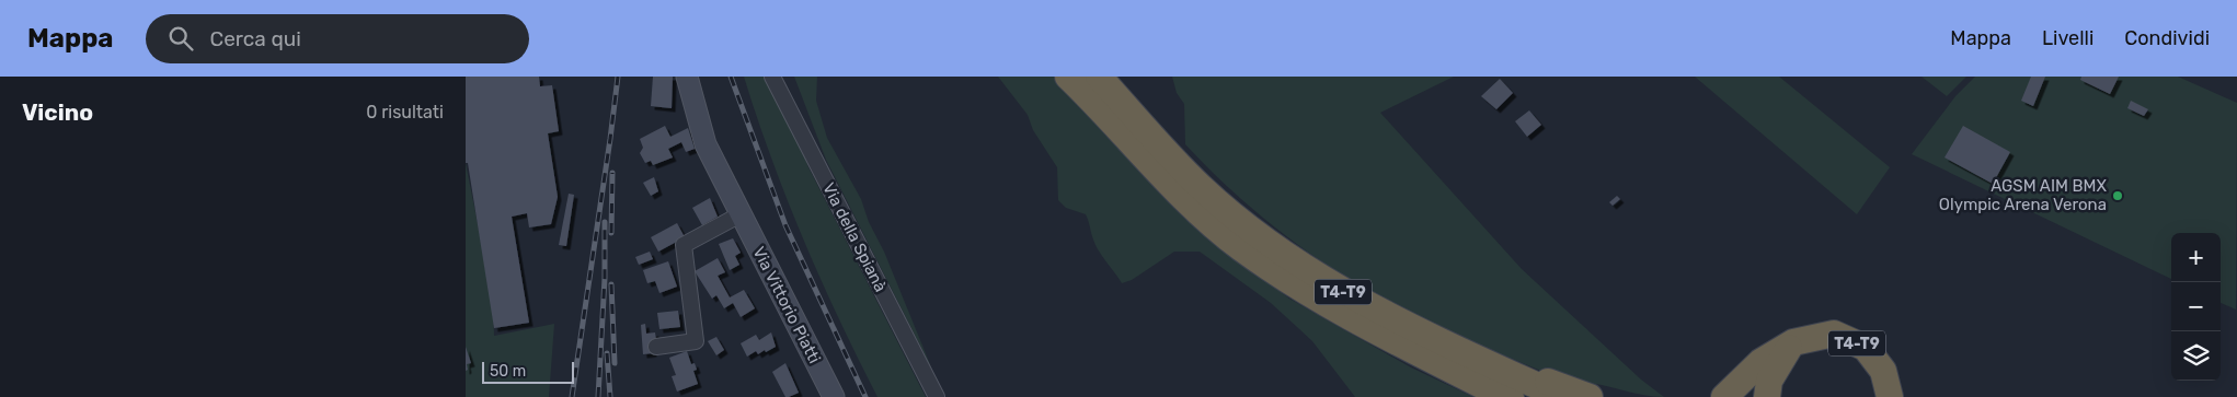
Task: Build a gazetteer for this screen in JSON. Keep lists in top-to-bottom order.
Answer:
{
  "streets": {
    "highway": ["T4-T9"],
    "street": ["Via della Spianà", "Via Vittorio Piatti"]
  },
  "places": ["AGSM AIM BMX Olympic Arena Verona"],
  "scale_bar": "50 m",
  "page": {
    "header": "Mappa",
    "search": "Cerca qui",
    "nav": ["Mappa", "Livelli", "Condividi"],
    "heading": ["Vicino", "0 risultati"],
    "map_buttons": ["+", "−"],
    "scale": "50 m"
  }
}
